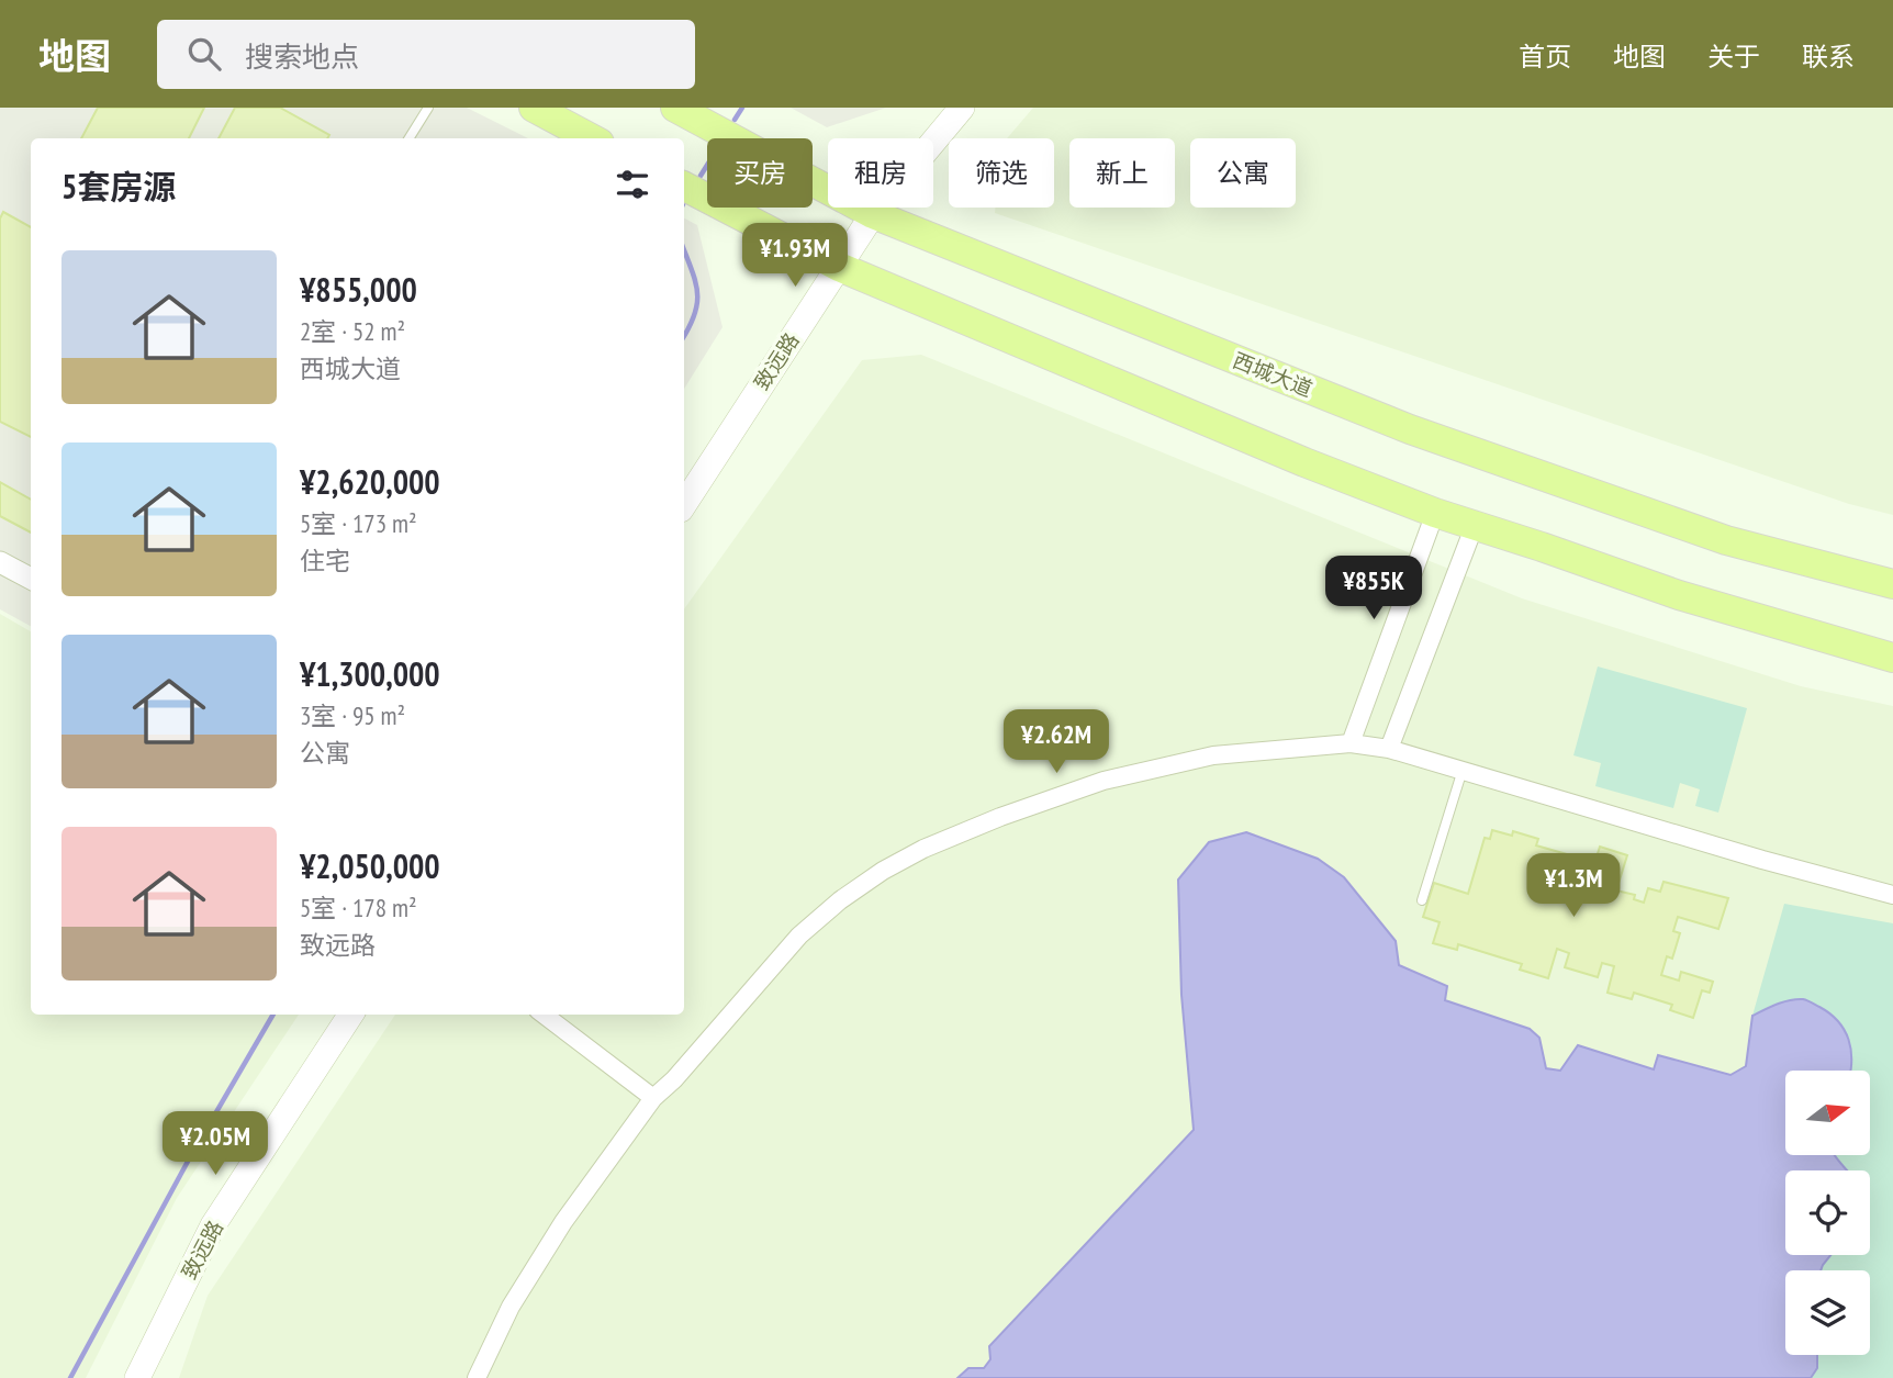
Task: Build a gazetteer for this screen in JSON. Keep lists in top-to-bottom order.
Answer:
{
  "streets": {
    "highway": ["西城大道"],
    "main road": ["致远路"]
  },
  "crossings": [
    ["致远路", "西城大道"]
  ],
  "north": "right",
  "page": {
    "header": "地图",
    "search": "搜索地点",
    "nav": [
      "首页",
      "地图",
      "关于",
      "联系"
    ],
    "chip": [
      "买房",
      "租房",
      "筛选",
      "新上",
      "公寓"
    ],
    "heading": "5套房源",
    "price": [
      "¥1.93M",
      "¥855K",
      "¥2.62M",
      "¥1.3M",
      "¥2.05M"
    ],
    "list": [
      {
        "name": "¥855,000",
        "note": "2室 · 52 m² · 西城大道"
      },
      {
        "name": "¥2,620,000",
        "note": "5室 · 173 m² · 住宅"
      },
      {
        "name": "¥1,300,000",
        "note": "3室 · 95 m² · 公寓"
      },
      {
        "name": "¥2,050,000",
        "note": "5室 · 178 m² · 致远路"
      }
    ]
  }
}
